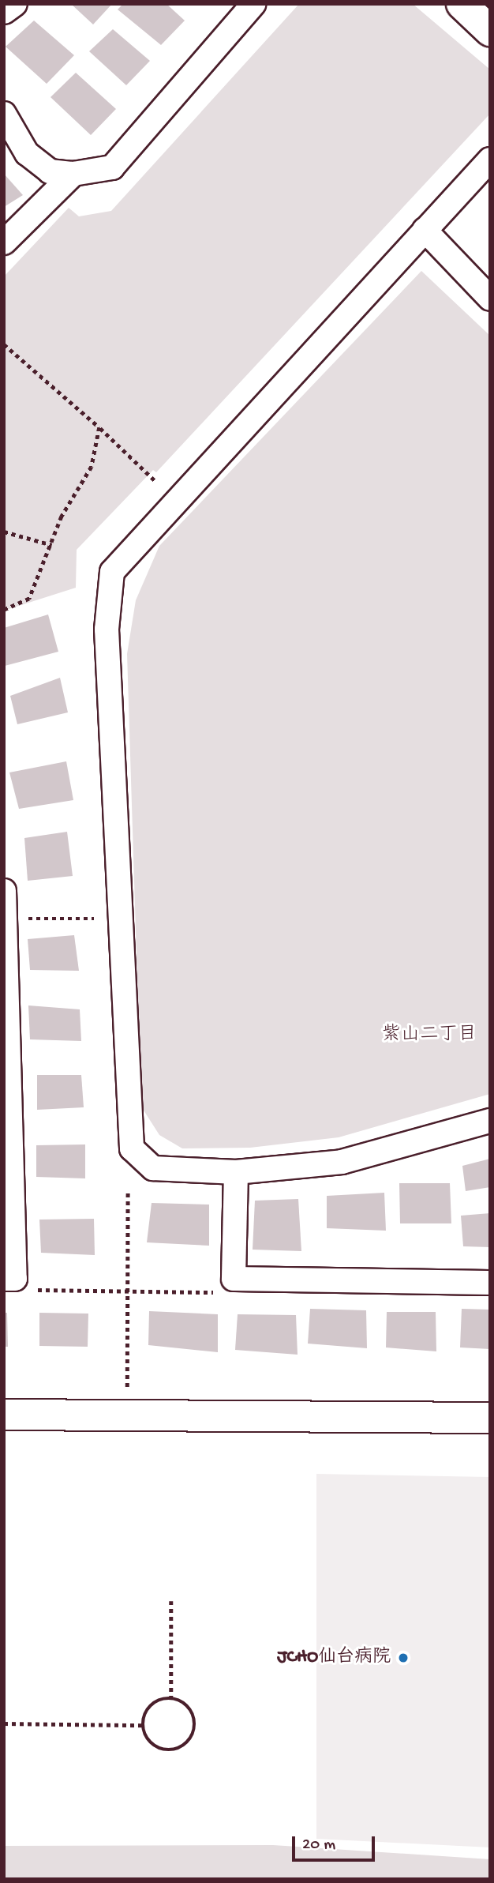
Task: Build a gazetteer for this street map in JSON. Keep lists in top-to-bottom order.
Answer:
{
  "districts": ["紫山二丁目"],
  "places": ["JCHO仙台病院"],
  "scale_bar": "20 m"
}
